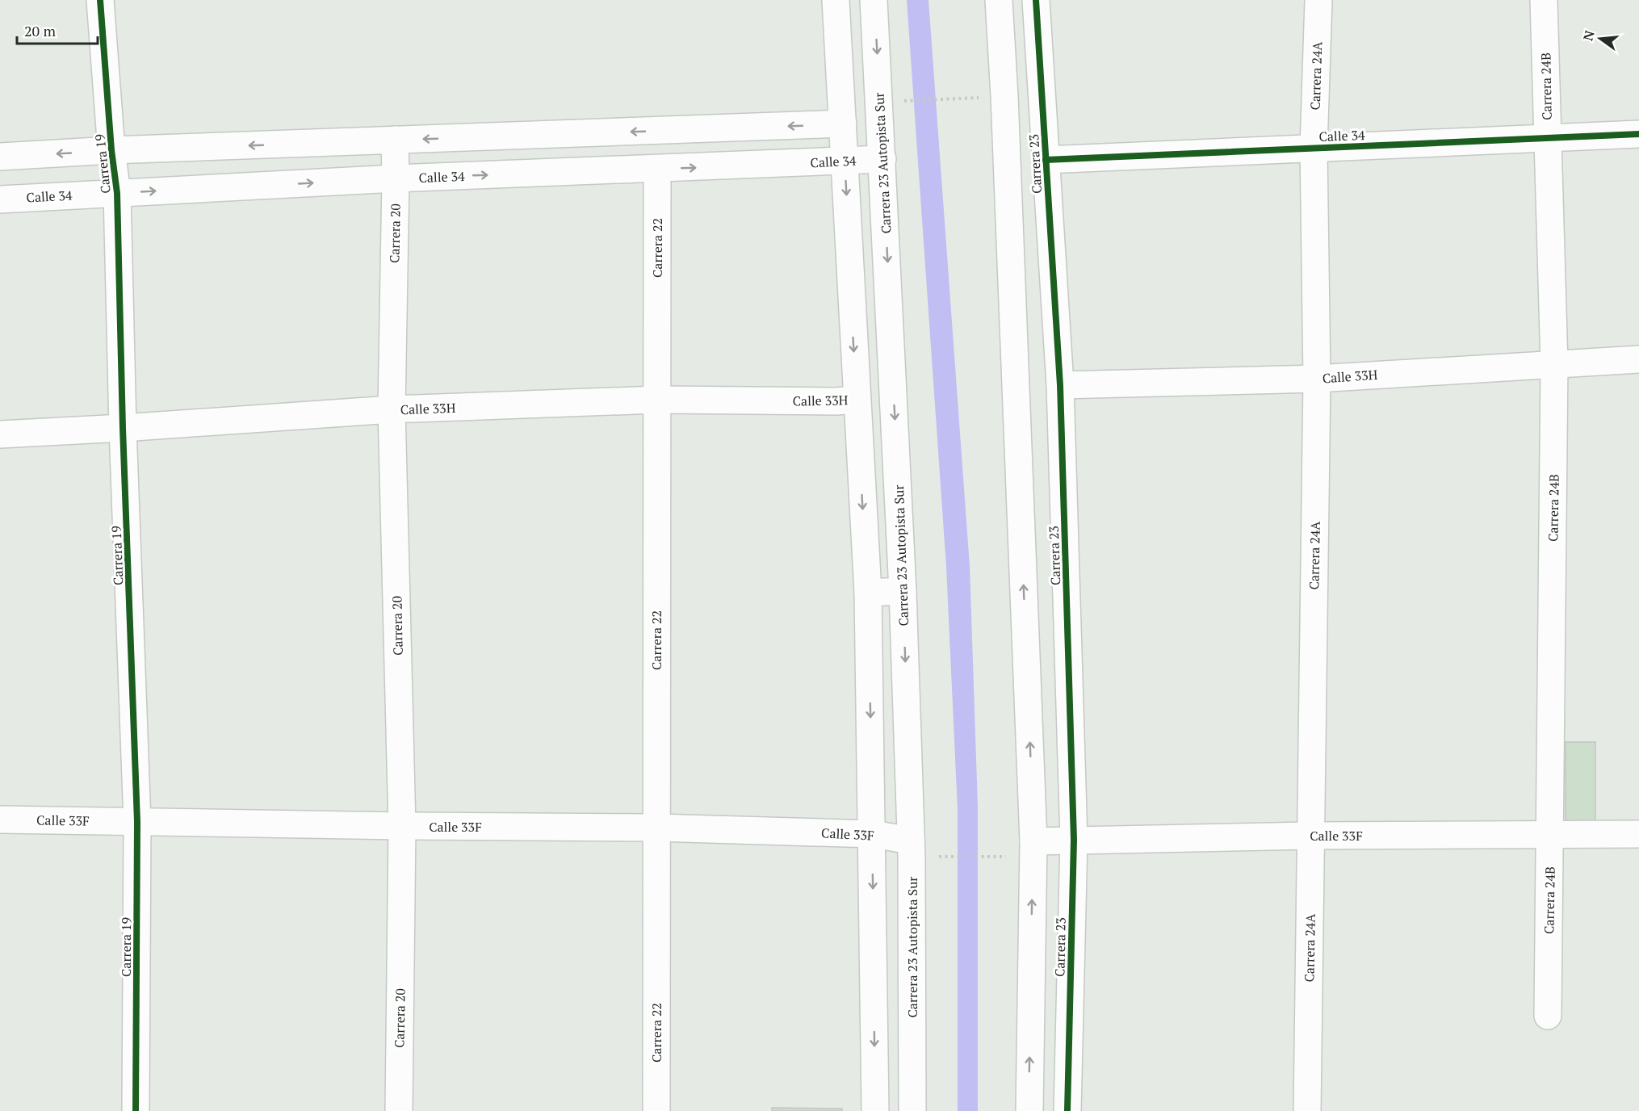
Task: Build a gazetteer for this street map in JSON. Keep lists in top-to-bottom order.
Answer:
{
  "streets": {
    "street": [
      "Carrera 24A",
      "Carrera 24B",
      "Calle 34",
      "Carrera 23 Autopista Sur",
      "Carrera 19",
      "Carrera 23",
      "Carrera 20",
      "Carrera 22",
      "Calle 33H",
      "Calle 33F"
    ]
  },
  "crossings": [
    ["Carrera 24A", "Calle 34"],
    ["Carrera 24A", "Calle 33H"],
    ["Carrera 24A", "Calle 33F"],
    ["Carrera 24B", "Calle 34"],
    ["Carrera 24B", "Calle 33H"],
    ["Carrera 24B", "Calle 33F"],
    ["Calle 34", "Carrera 23 Autopista Sur"],
    ["Calle 34", "Carrera 19"],
    ["Calle 34", "Carrera 23"],
    ["Calle 34", "Carrera 20"],
    ["Calle 34", "Carrera 22"],
    ["Carrera 23 Autopista Sur", "Calle 33F"],
    ["Carrera 19", "Calle 33H"],
    ["Carrera 19", "Calle 33F"],
    ["Carrera 23", "Calle 33H"],
    ["Carrera 23", "Calle 33F"],
    ["Carrera 20", "Calle 33H"],
    ["Carrera 20", "Calle 33F"],
    ["Carrera 22", "Calle 33H"],
    ["Carrera 22", "Calle 33F"]
  ],
  "scale_bar": "20 m",
  "north": "left"
}
